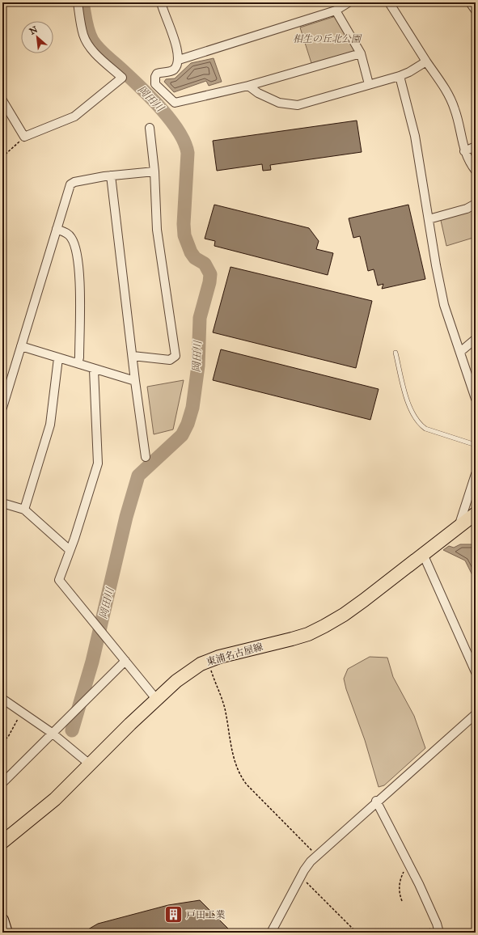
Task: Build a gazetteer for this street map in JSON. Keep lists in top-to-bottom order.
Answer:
{
  "streets": {
    "main road": ["東浦名古屋線"]
  },
  "water": ["岡田川"],
  "parks": ["相生の丘北公園"],
  "places": {
    "building": ["戸田工業"]
  },
  "north": "top left"
}
